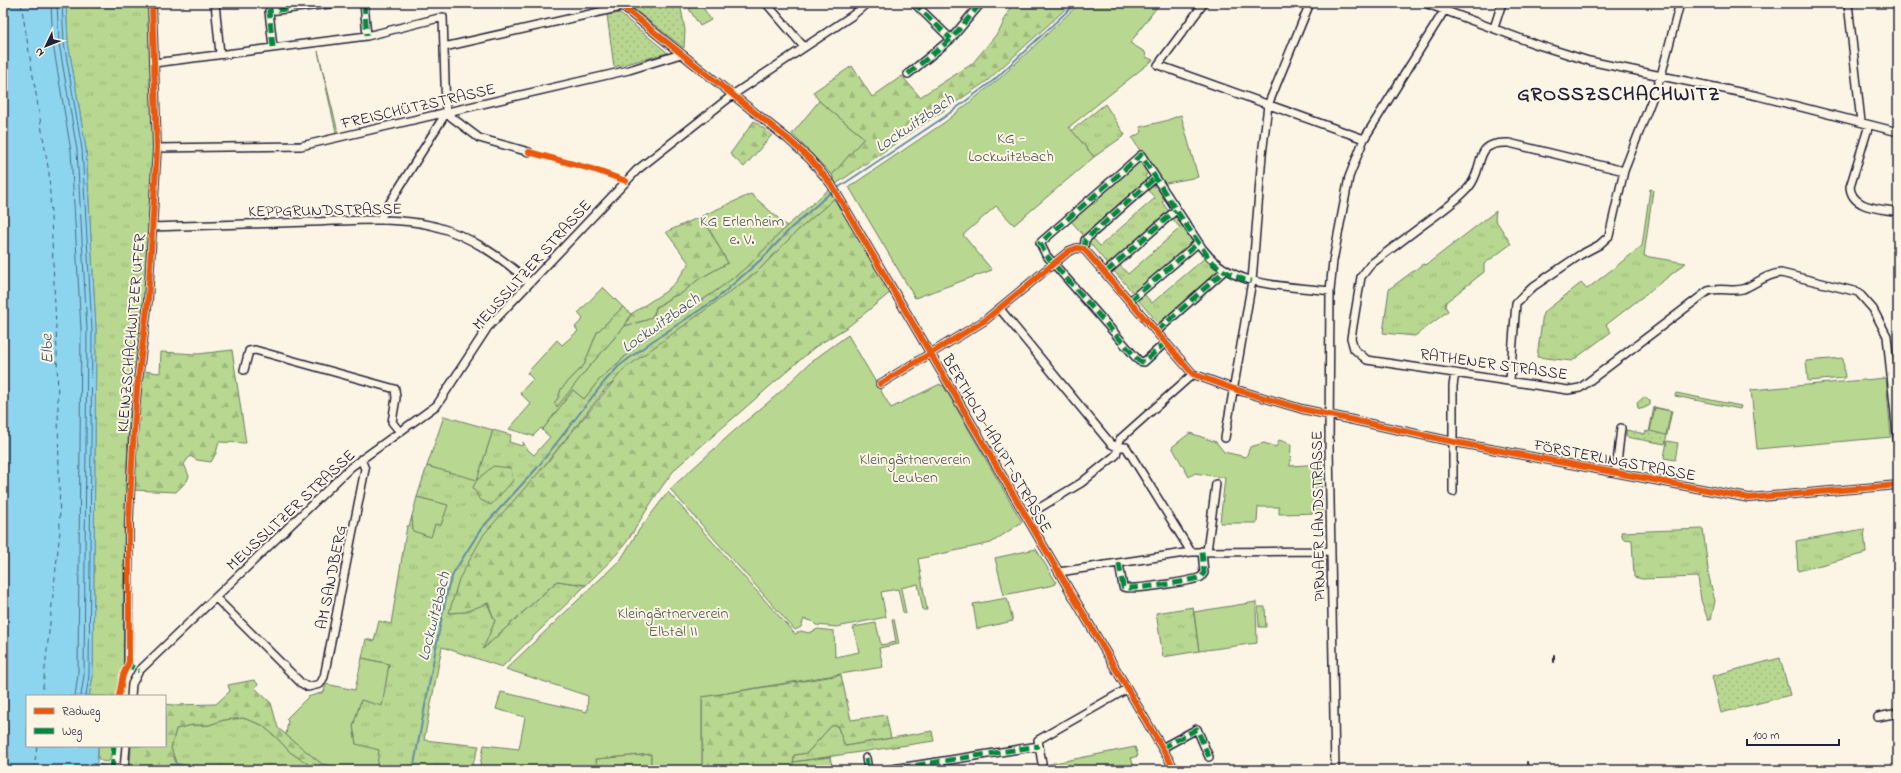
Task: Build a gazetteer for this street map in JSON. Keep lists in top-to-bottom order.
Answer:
{
  "streets": {
    "street": [
      "FREISCHÜTZSTRASSE",
      "KEPPGRUNDSTRASSE",
      "MEUSSLITZER STRASSE",
      "KLEINZSCHACHWITZER UFER",
      "RATHENER STRASSE",
      "BERTHOLD-HAUPT-STRASSE",
      "FÖRSTERLINGSTRASSE",
      "PIRNAER LANDSTRASSE",
      "AM SANDBERG"
    ]
  },
  "crossings": [
    ["FREISCHÜTZSTRASSE", "KLEINZSCHACHWITZER UFER"],
    ["FREISCHÜTZSTRASSE", "BERTHOLD-HAUPT-STRASSE"],
    ["KEPPGRUNDSTRASSE", "MEUSSLITZER STRASSE"],
    ["KEPPGRUNDSTRASSE", "KLEINZSCHACHWITZER UFER"],
    ["MEUSSLITZER STRASSE", "BERTHOLD-HAUPT-STRASSE"],
    ["MEUSSLITZER STRASSE", "AM SANDBERG"],
    ["FÖRSTERLINGSTRASSE", "PIRNAER LANDSTRASSE"]
  ],
  "districts": ["GROSSZSCHACHWITZ"],
  "water": ["Lockwitzbach", "Elbe"],
  "parks": [
    "KG - Lockwitzbach",
    "KG Erlenheim e. V.",
    "Kleingärtnerverein Leuben",
    "Kleingärtnerverein Elbtal II"
  ],
  "legend": ["Radweg", "Weg"],
  "scale_bar": "100 m",
  "north": "bottom left"
}
